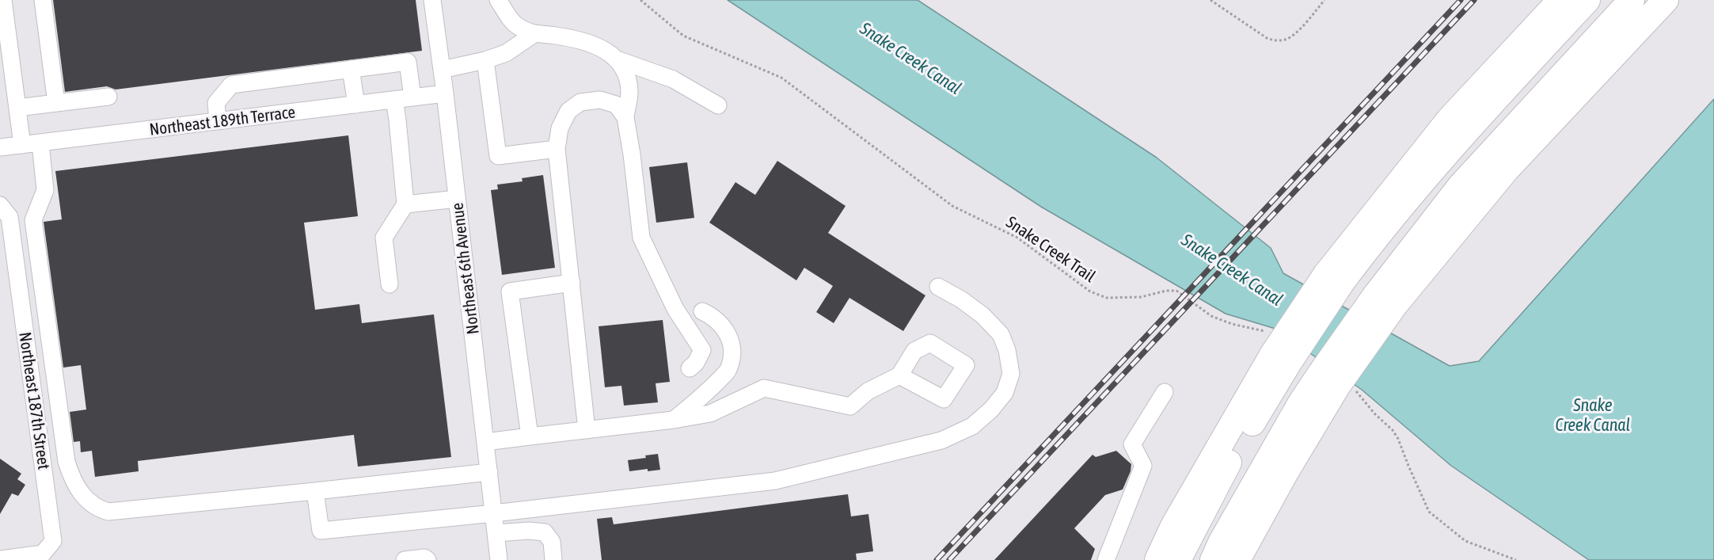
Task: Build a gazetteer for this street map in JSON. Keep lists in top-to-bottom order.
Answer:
{
  "streets": {
    "street": ["Northeast 189th Terrace", "Northeast 6th Avenue", "Northeast 187th Street"],
    "path": ["Snake Creek Trail"]
  },
  "crossings": [
    ["Northeast 189th Terrace", "Northeast 6th Avenue"]
  ],
  "water": ["Snake Creek Canal"]
}
